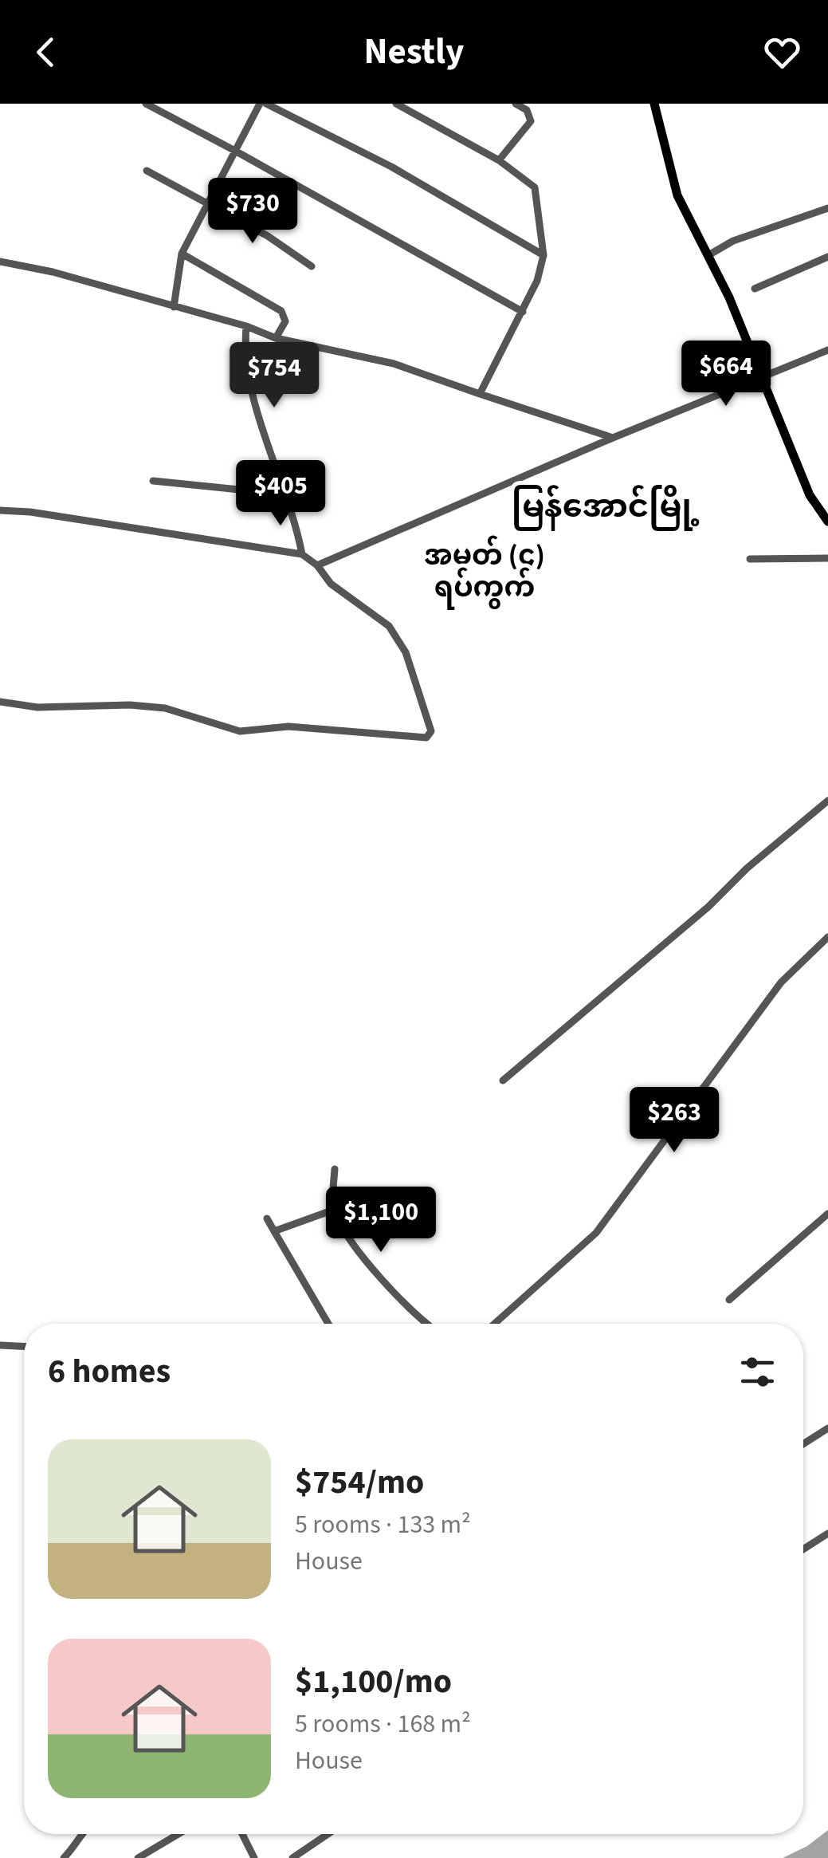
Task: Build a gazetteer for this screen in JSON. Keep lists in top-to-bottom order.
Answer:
{
  "districts": ["မြန်အောင်မြို့", "အမှတ် (၄) ရပ်ကွက်"],
  "page": {
    "header": "Nestly",
    "price": [
      "$730",
      "$664",
      "$754",
      "$405",
      "$263",
      "$1,100"
    ],
    "heading": "6 homes",
    "list": [
      {
        "name": "$754/mo",
        "note": "5 rooms · 133 m² · House"
      },
      {
        "name": "$1,100/mo",
        "note": "5 rooms · 168 m² · House"
      }
    ]
  }
}
